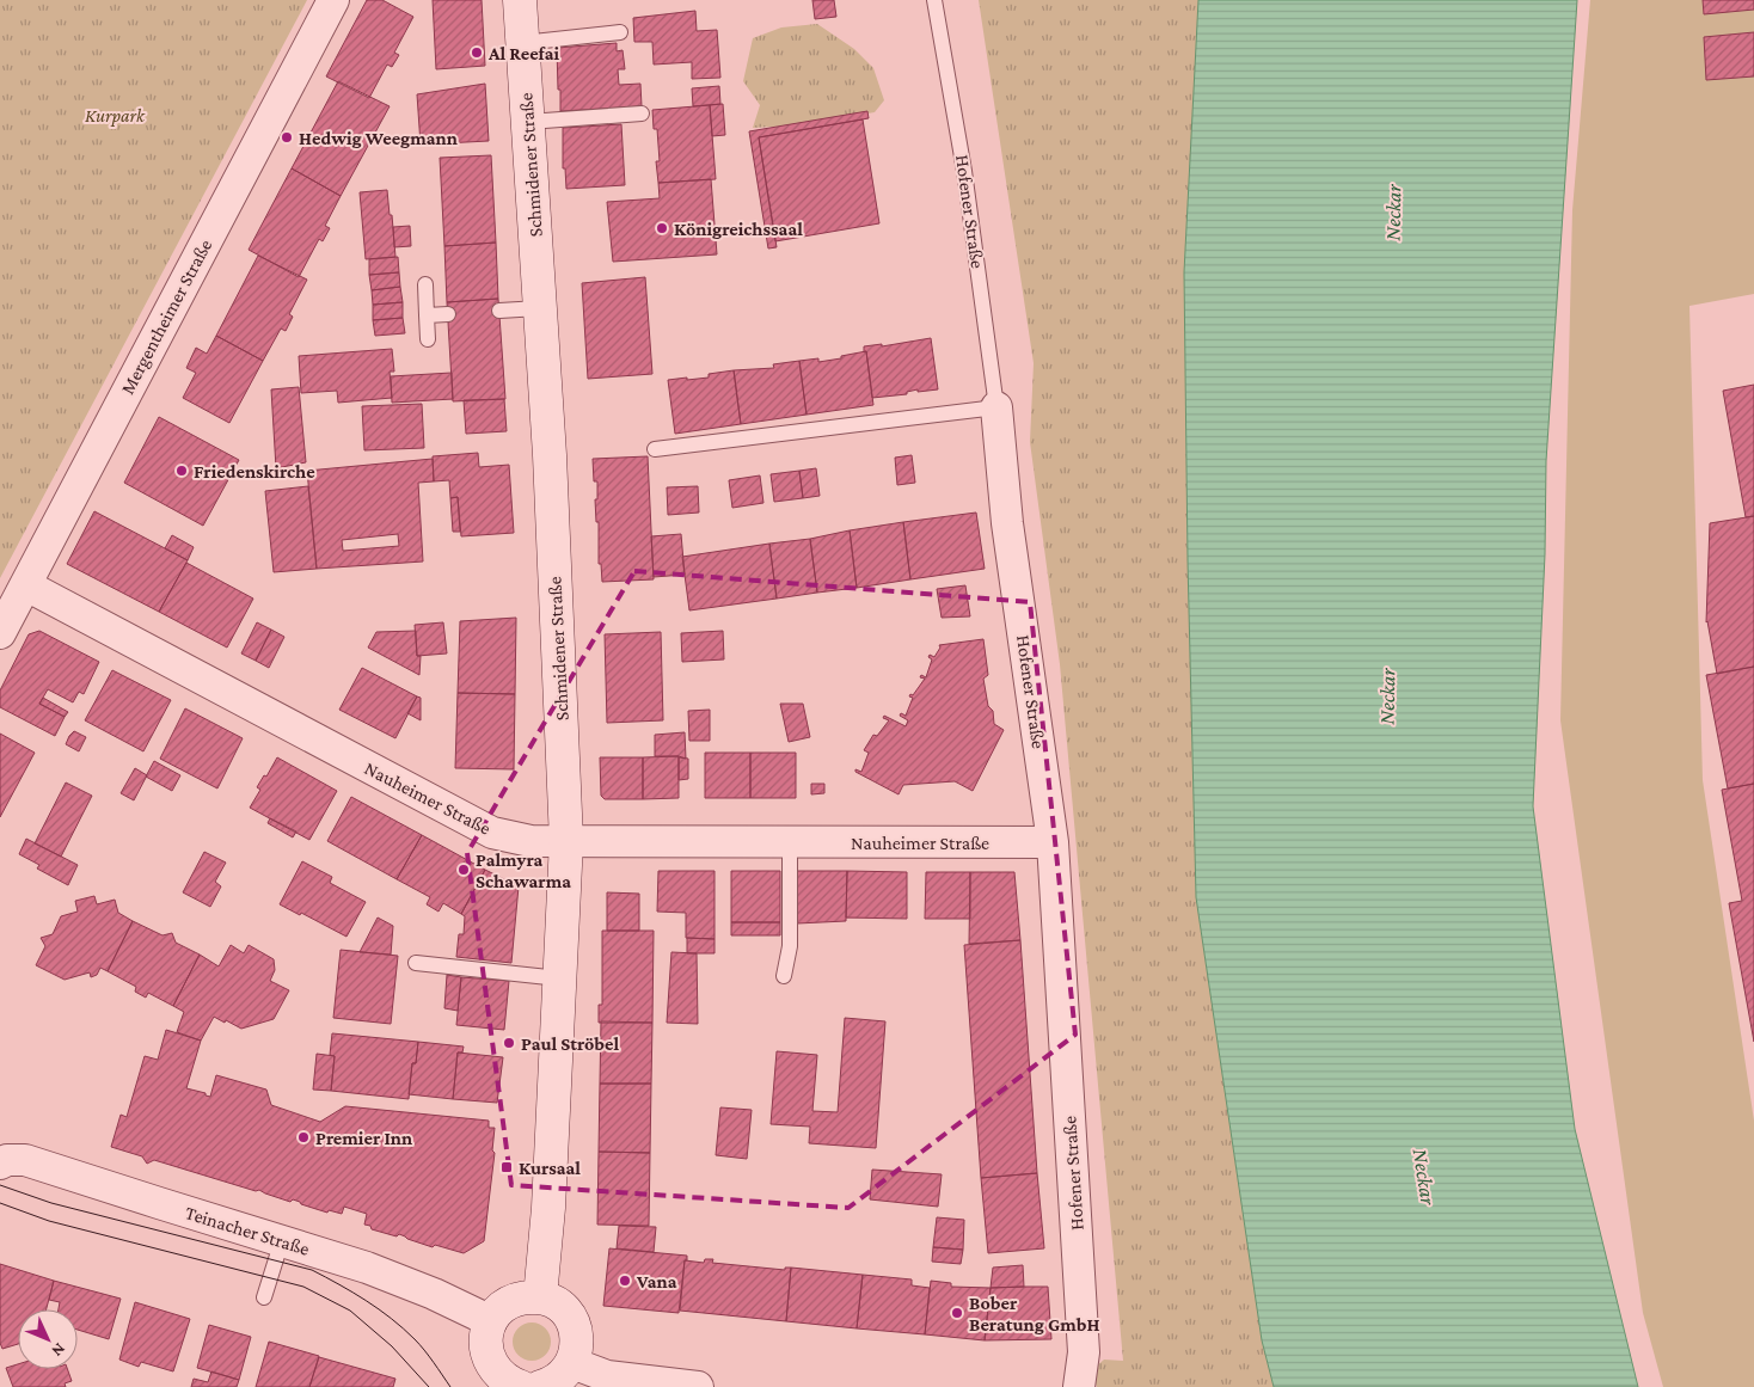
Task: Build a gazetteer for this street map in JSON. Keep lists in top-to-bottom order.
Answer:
{
  "streets": {
    "main road": ["Schmidener Straße"],
    "street": [
      "Hofener Straße",
      "Mergentheimer Straße",
      "Nauheimer Straße",
      "Teinacher Straße"
    ]
  },
  "crossings": [
    ["Schmidener Straße", "Nauheimer Straße"],
    ["Schmidener Straße", "Teinacher Straße"],
    ["Hofener Straße", "Nauheimer Straße"],
    ["Mergentheimer Straße", "Nauheimer Straße"]
  ],
  "water": ["Neckar"],
  "parks": ["Kurpark"],
  "places": {
    "other": [
      "Al Reefai",
      "Hedwig Weegmann",
      "Königreichssaal",
      "Friedenskirche",
      "Palmyra Schawarma",
      "Paul Ströbel",
      "Premier Inn",
      "Vana",
      "Bober Beratung GmbH"
    ],
    "transit": ["Kursaal"]
  },
  "north": "bottom right"
}
